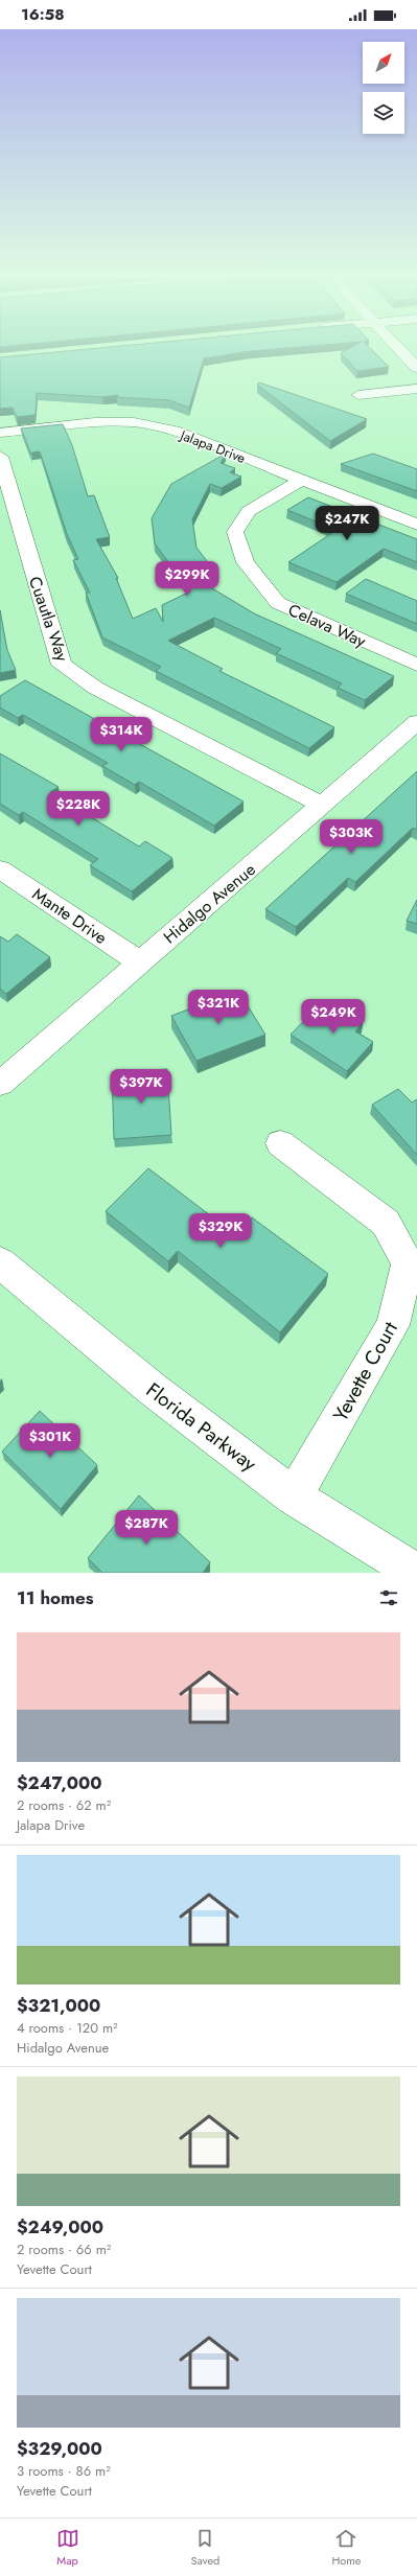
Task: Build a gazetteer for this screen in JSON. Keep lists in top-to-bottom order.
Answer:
{
  "streets": {
    "street": [
      "Jalapa Drive",
      "Cuautla Way",
      "Celava Way",
      "Hidalgo Avenue",
      "Mante Drive",
      "Yevette Court",
      "Florida Parkway"
    ]
  },
  "crossings": [
    ["Jalapa Drive", "Celava Way"],
    ["Cuautla Way", "Hidalgo Avenue"],
    ["Hidalgo Avenue", "Mante Drive"],
    ["Yevette Court", "Florida Parkway"]
  ],
  "north": "top right",
  "page": {
    "status": "16:58",
    "price": [
      "$247K",
      "$299K",
      "$314K",
      "$228K",
      "$303K",
      "$321K",
      "$249K",
      "$397K",
      "$329K",
      "$301K",
      "$287K"
    ],
    "heading": "11 homes",
    "list": [
      {
        "name": "$247,000",
        "note": "2 rooms · 62 m² · Jalapa Drive"
      },
      {
        "name": "$321,000",
        "note": "4 rooms · 120 m² · Hidalgo Avenue"
      },
      {
        "name": "$249,000",
        "note": "2 rooms · 66 m² · Yevette Court"
      },
      {
        "name": "$329,000",
        "note": "3 rooms · 86 m² · Yevette Court"
      }
    ],
    "tabs": ["Map", "Saved", "Home"]
  }
}
